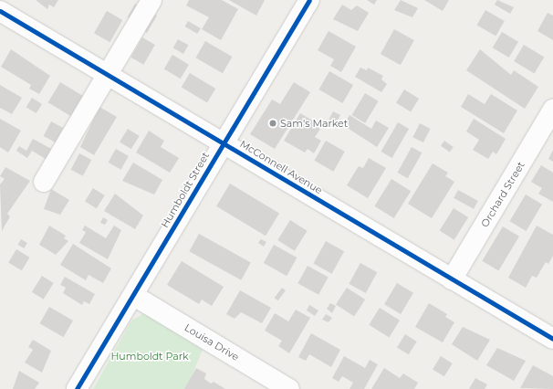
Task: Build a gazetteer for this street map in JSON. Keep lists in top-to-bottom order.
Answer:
{
  "streets": {
    "street": [
      "McConnell Avenue",
      "Humboldt Street",
      "Orchard Street",
      "Louisa Drive"
    ]
  },
  "crossings": [
    ["McConnell Avenue", "Humboldt Street"],
    ["McConnell Avenue", "Orchard Street"],
    ["Humboldt Street", "Louisa Drive"]
  ],
  "parks": ["Humboldt Park"],
  "places": ["Sam's Market"]
}
